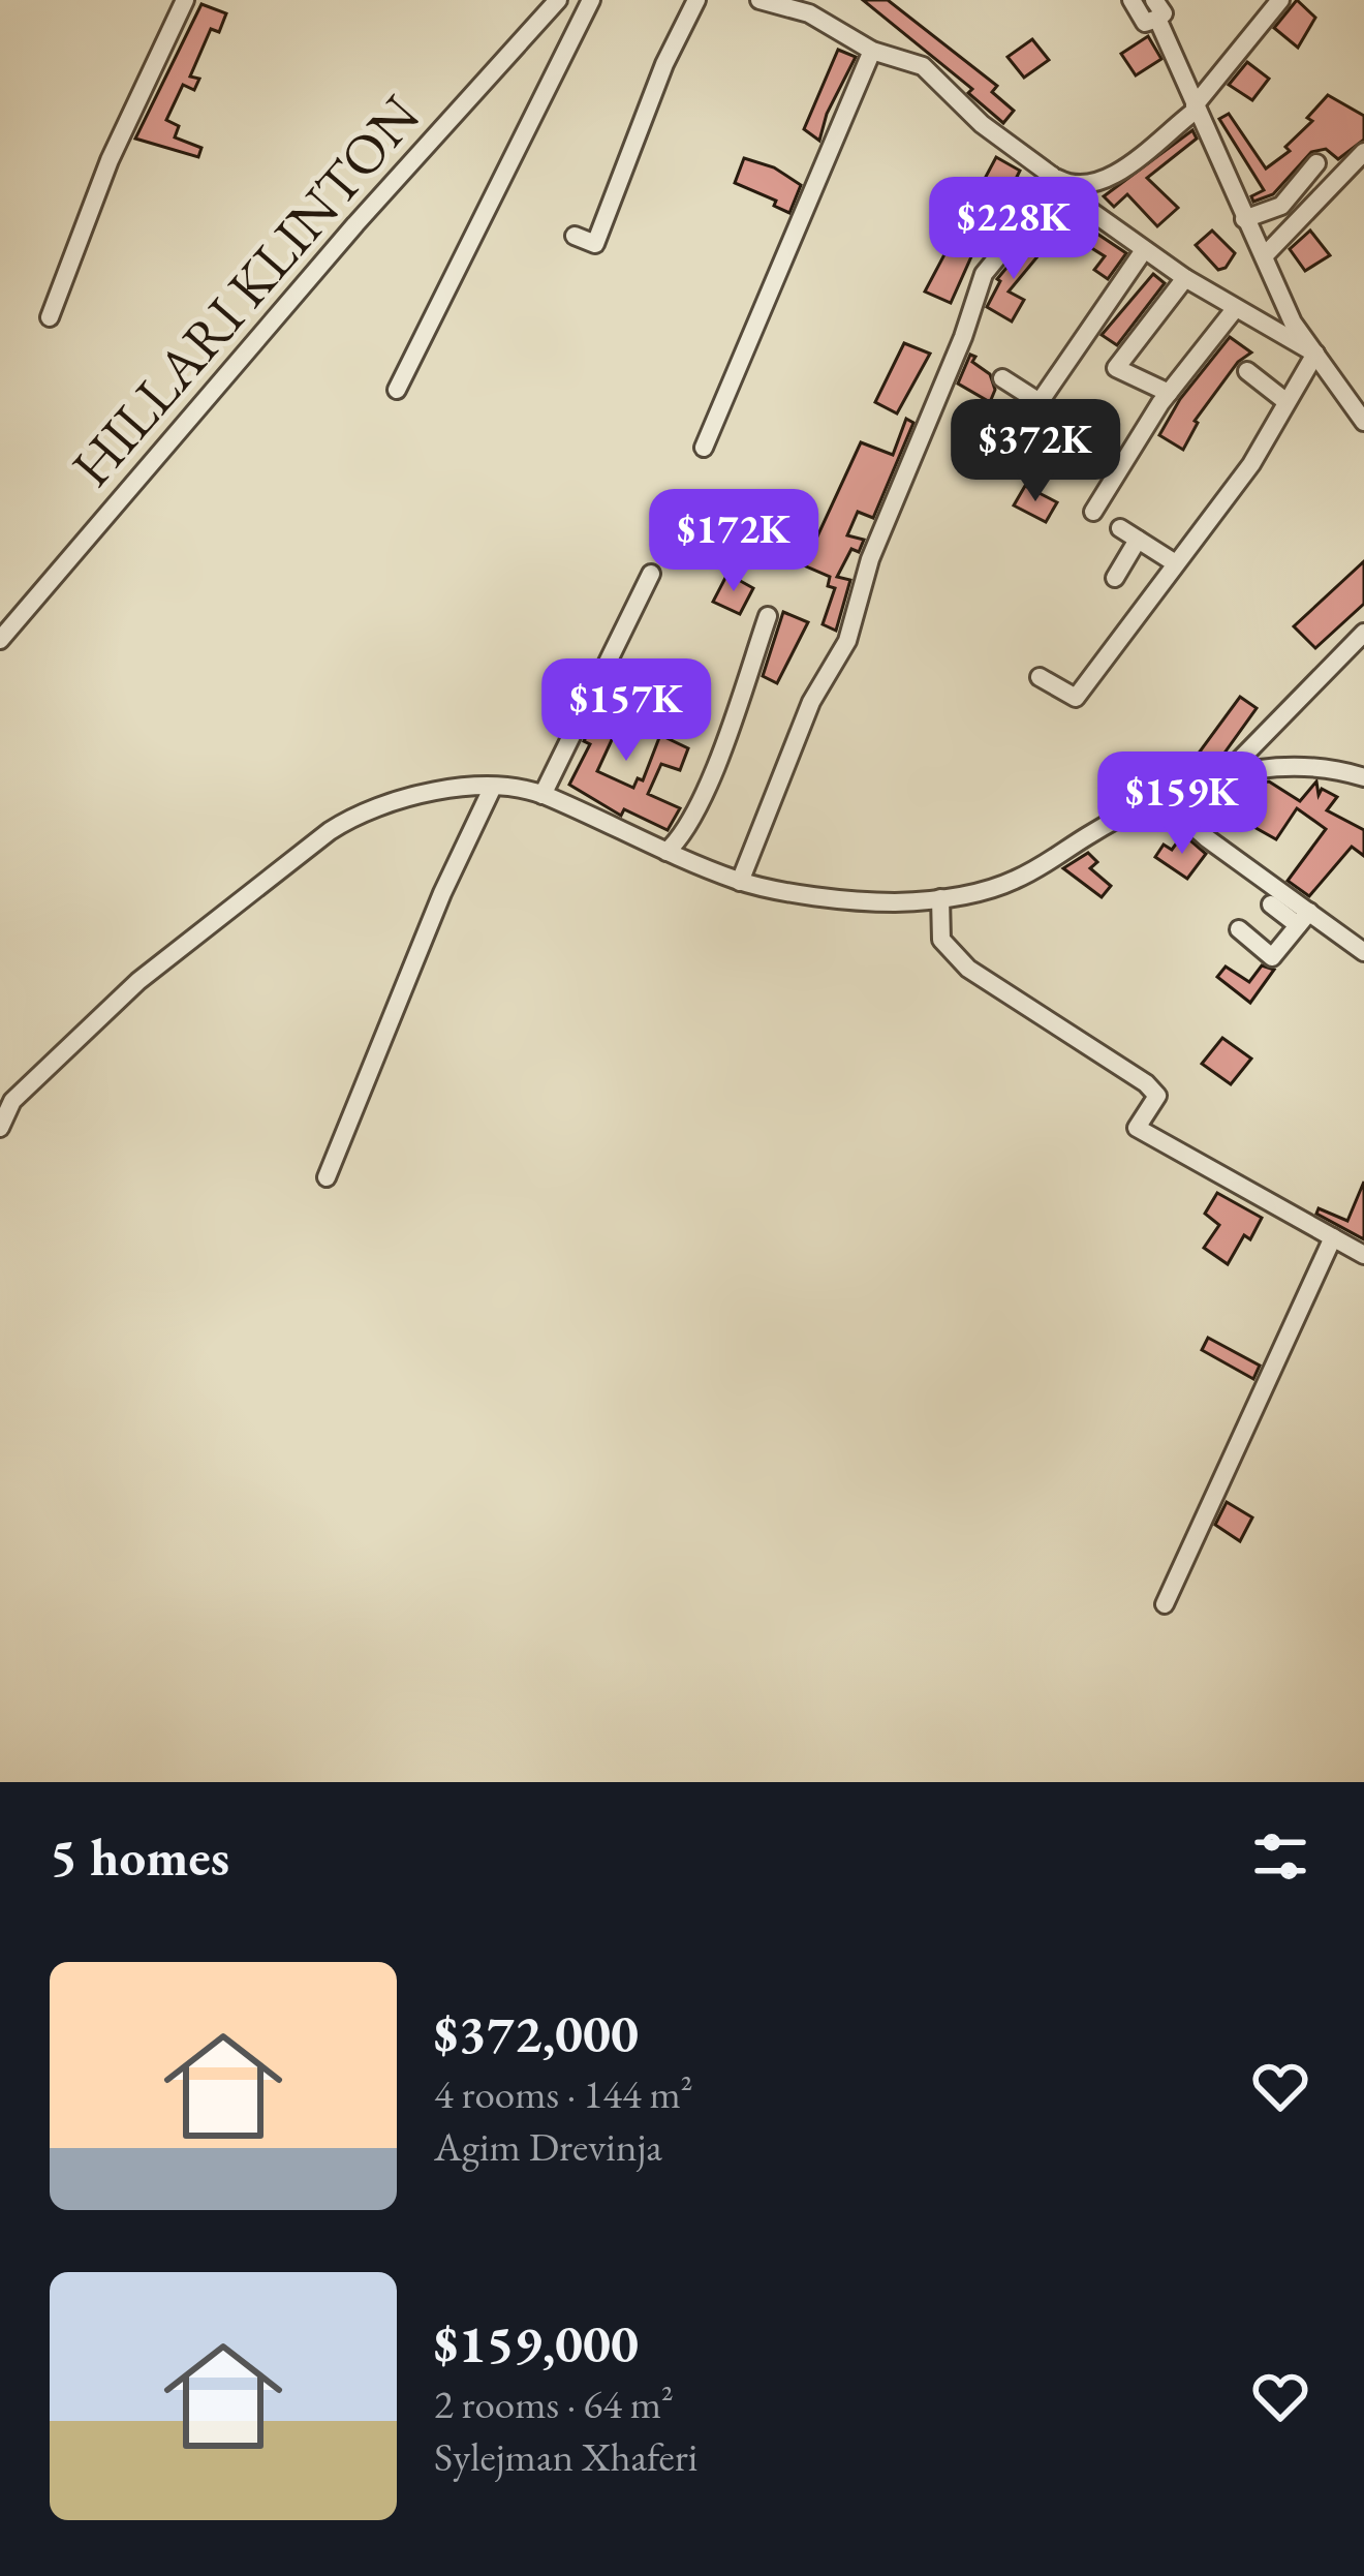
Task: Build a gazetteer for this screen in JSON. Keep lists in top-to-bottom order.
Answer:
{
  "streets": {
    "street": ["HILLARI KLINTON"]
  },
  "page": {
    "price": [
      "$228K",
      "$372K",
      "$172K",
      "$157K",
      "$159K"
    ],
    "heading": "5 homes",
    "list": [
      {
        "name": "$372,000",
        "note": "4 rooms · 144 m² · Agim Drevinja"
      },
      {
        "name": "$159,000",
        "note": "2 rooms · 64 m² · Sylejman Xhaferi"
      }
    ]
  }
}
